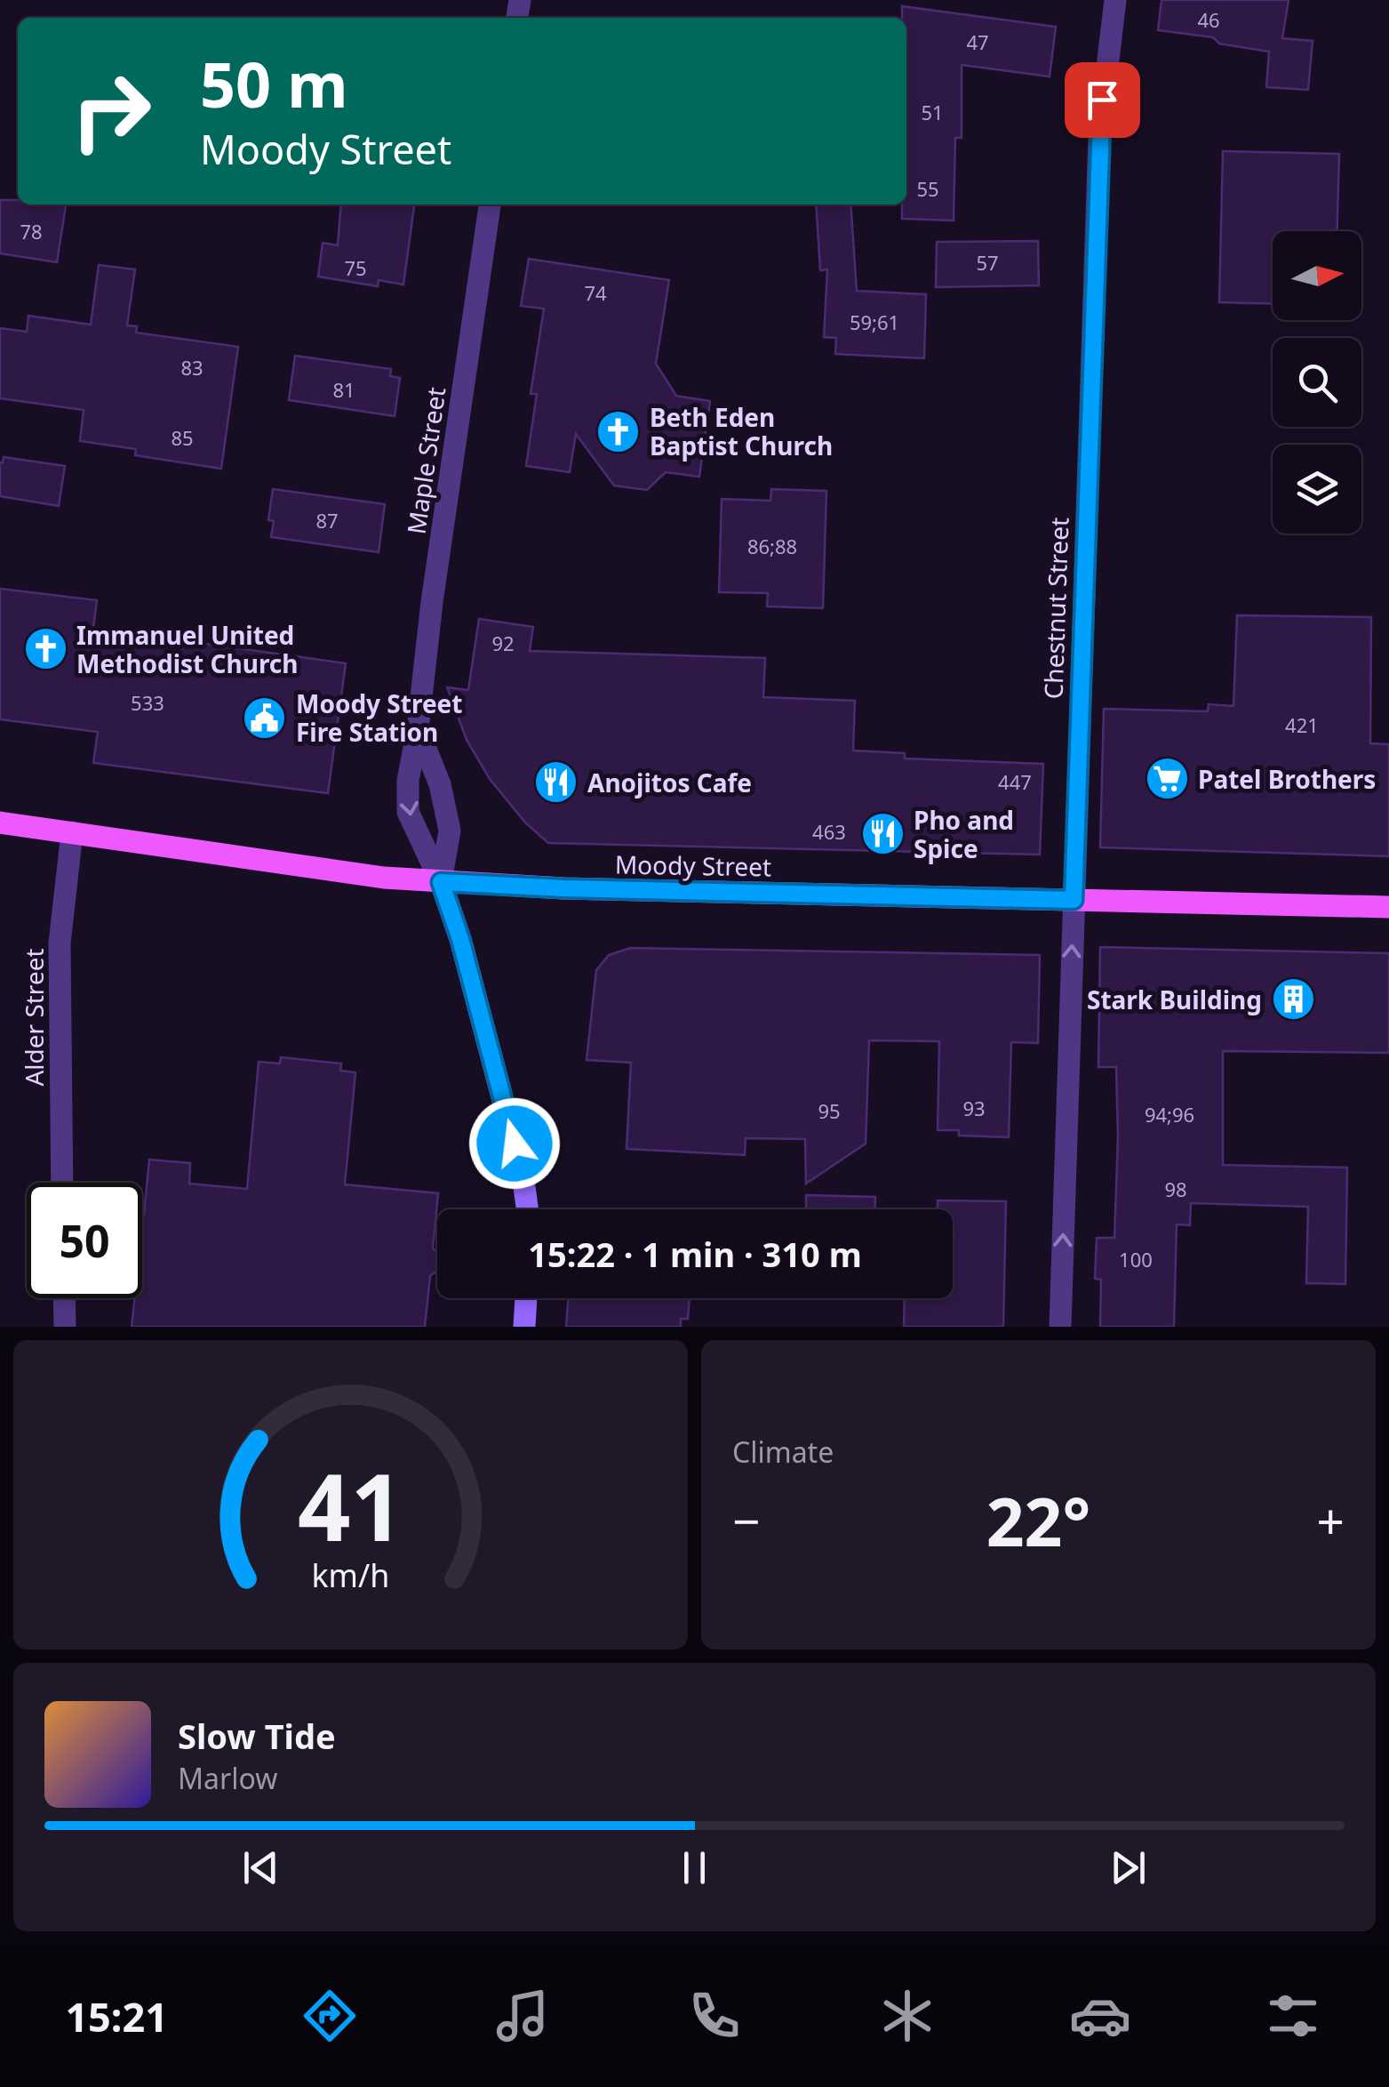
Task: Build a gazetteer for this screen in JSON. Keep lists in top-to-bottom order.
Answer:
{
  "streets": {
    "main road": ["Moody Street"],
    "street": ["Maple Street", "Chestnut Street", "Alder Street"]
  },
  "crossings": [
    ["Maple Street", "Moody Street"],
    ["Chestnut Street", "Moody Street"],
    ["Moody Street", "Alder Street"]
  ],
  "places": {
    "church": ["Beth Eden Baptist Church", "Immanuel United Methodist Church"],
    "public building": ["Moody Street Fire Station"],
    "supermarket": ["Patel Brothers"],
    "restaurant": ["Anojitos Cafe", "Pho and Spice"],
    "building": ["Stark Building"]
  },
  "house_numbers": [
    "46",
    "47",
    "51",
    "55",
    "78",
    "57",
    "75",
    "74",
    "59;61",
    "83",
    "81",
    "85",
    "87",
    "86;88",
    "92",
    "533",
    "421",
    "447",
    "463",
    "93",
    "95",
    "94;96",
    "98",
    "100"
  ],
  "north": "right",
  "page": {
    "turn": ["50 m", "Moody Street"],
    "limit": "50",
    "trip": "15:22 · 1 min · 310 m",
    "tile": "Climate",
    "heat": ["−", "22°", "+"],
    "song": ["Slow Tide", "Marlow"],
    "tabs": "15:21",
    "gauge": ["41", "km/h"]
  }
}
